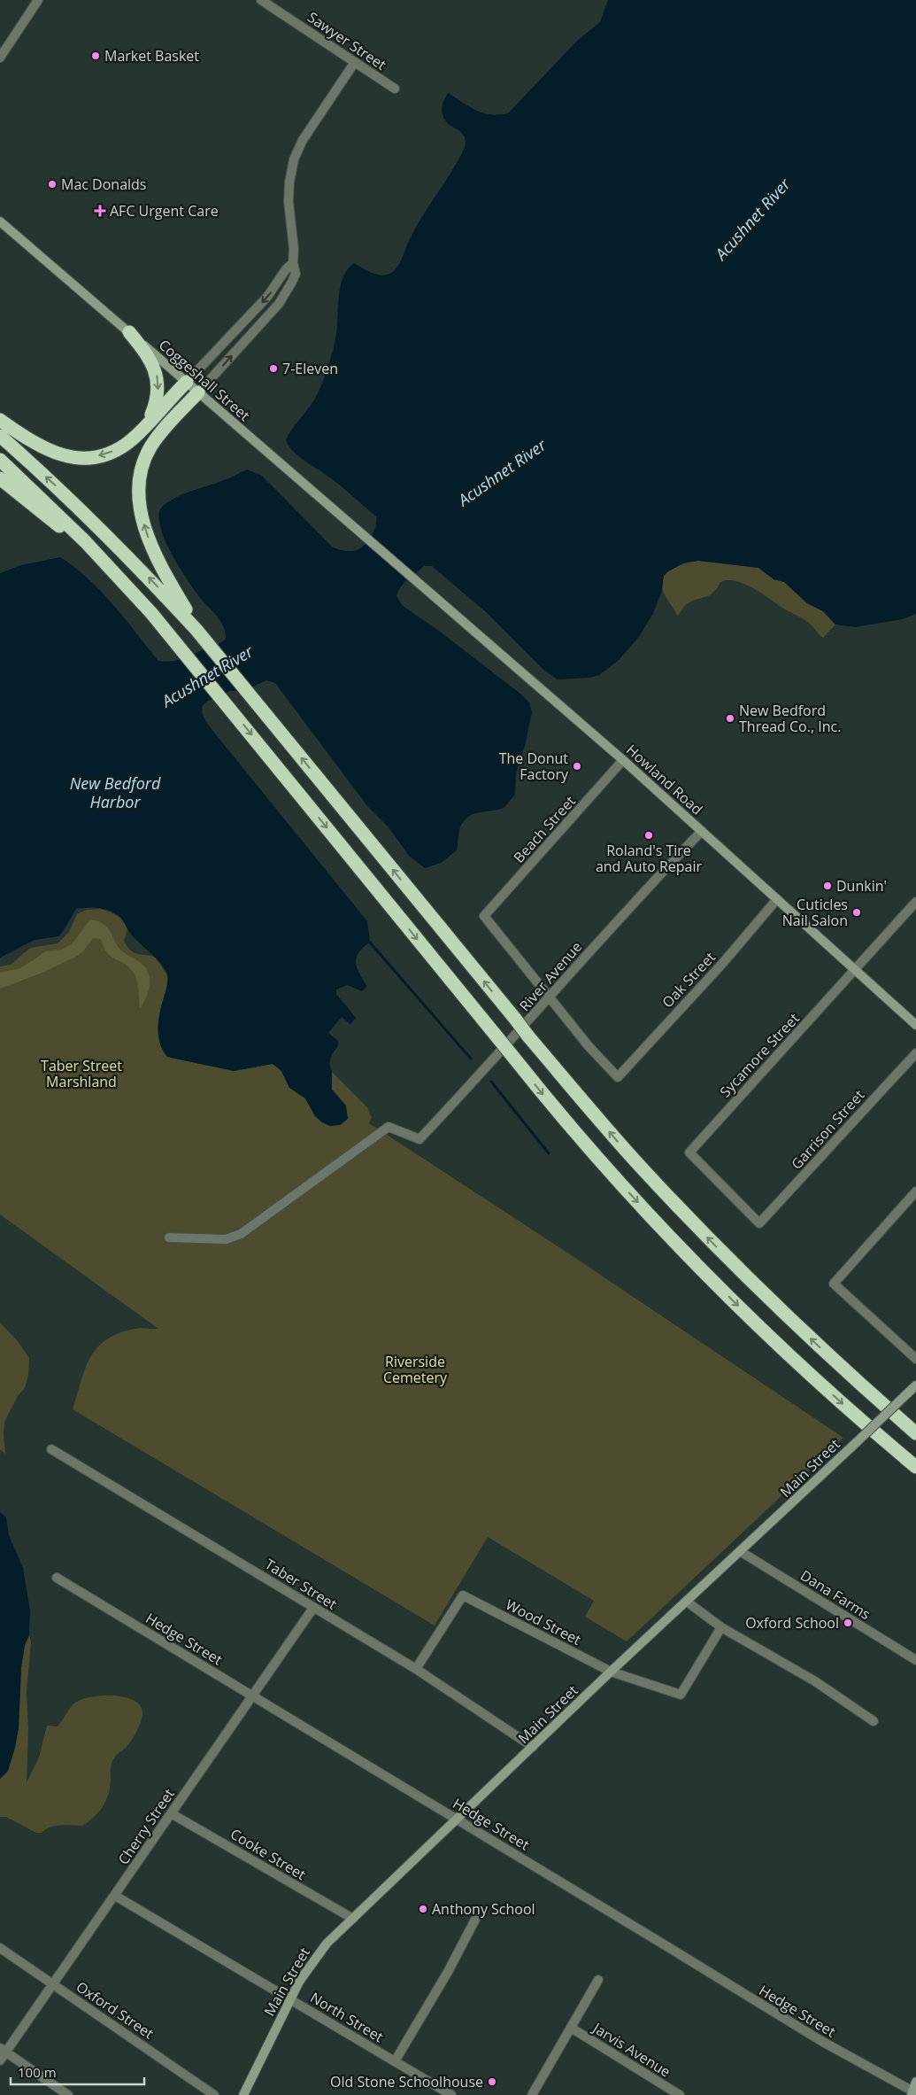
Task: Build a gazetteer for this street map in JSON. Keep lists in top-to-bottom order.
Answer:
{
  "streets": {
    "main road": ["Coggeshall Street", "Howland Road", "Main Street"],
    "street": [
      "Sawyer Street",
      "Beach Street",
      "River Avenue",
      "Oak Street",
      "Sycamore Street",
      "Garrison Street",
      "Taber Street",
      "Dana Farms",
      "Wood Street",
      "Hedge Street",
      "Cherry Street",
      "Cooke Street",
      "Oxford Street",
      "North Street",
      "Jarvis Avenue"
    ]
  },
  "crossings": [
    ["Coggeshall Street", "Howland Road"],
    ["Howland Road", "Beach Street"],
    ["Howland Road", "River Avenue"],
    ["Howland Road", "Oak Street"],
    ["Howland Road", "Sycamore Street"],
    ["Beach Street", "River Avenue"],
    ["Beach Street", "Oak Street"],
    ["River Avenue", "Oak Street"],
    ["Sycamore Street", "Garrison Street"],
    ["Main Street", "Taber Street"],
    ["Main Street", "Dana Farms"],
    ["Main Street", "Wood Street"],
    ["Main Street", "Hedge Street"],
    ["Main Street", "Cooke Street"],
    ["Main Street", "North Street"],
    ["Taber Street", "Wood Street"],
    ["Taber Street", "Cherry Street"],
    ["Hedge Street", "Cherry Street"],
    ["Cherry Street", "Cooke Street"],
    ["Cherry Street", "Oxford Street"],
    ["Cherry Street", "North Street"]
  ],
  "water": ["Acushnet River", "New Bedford Harbor"],
  "parks": ["Taber Street Marshland", "Riverside Cemetery"],
  "places": {
    "other": [
      "Market Basket",
      "Mac Donalds",
      "7-Eleven",
      "New Bedford Thread Co., Inc.",
      "The Donut Factory",
      "Roland's Tire and Auto Repair",
      "Dunkin'",
      "Cuticles Nail Salon",
      "Oxford School",
      "Anthony School",
      "Old Stone Schoolhouse"
    ],
    "health": ["AFC Urgent Care"]
  },
  "scale_bar": "100 m"
}
